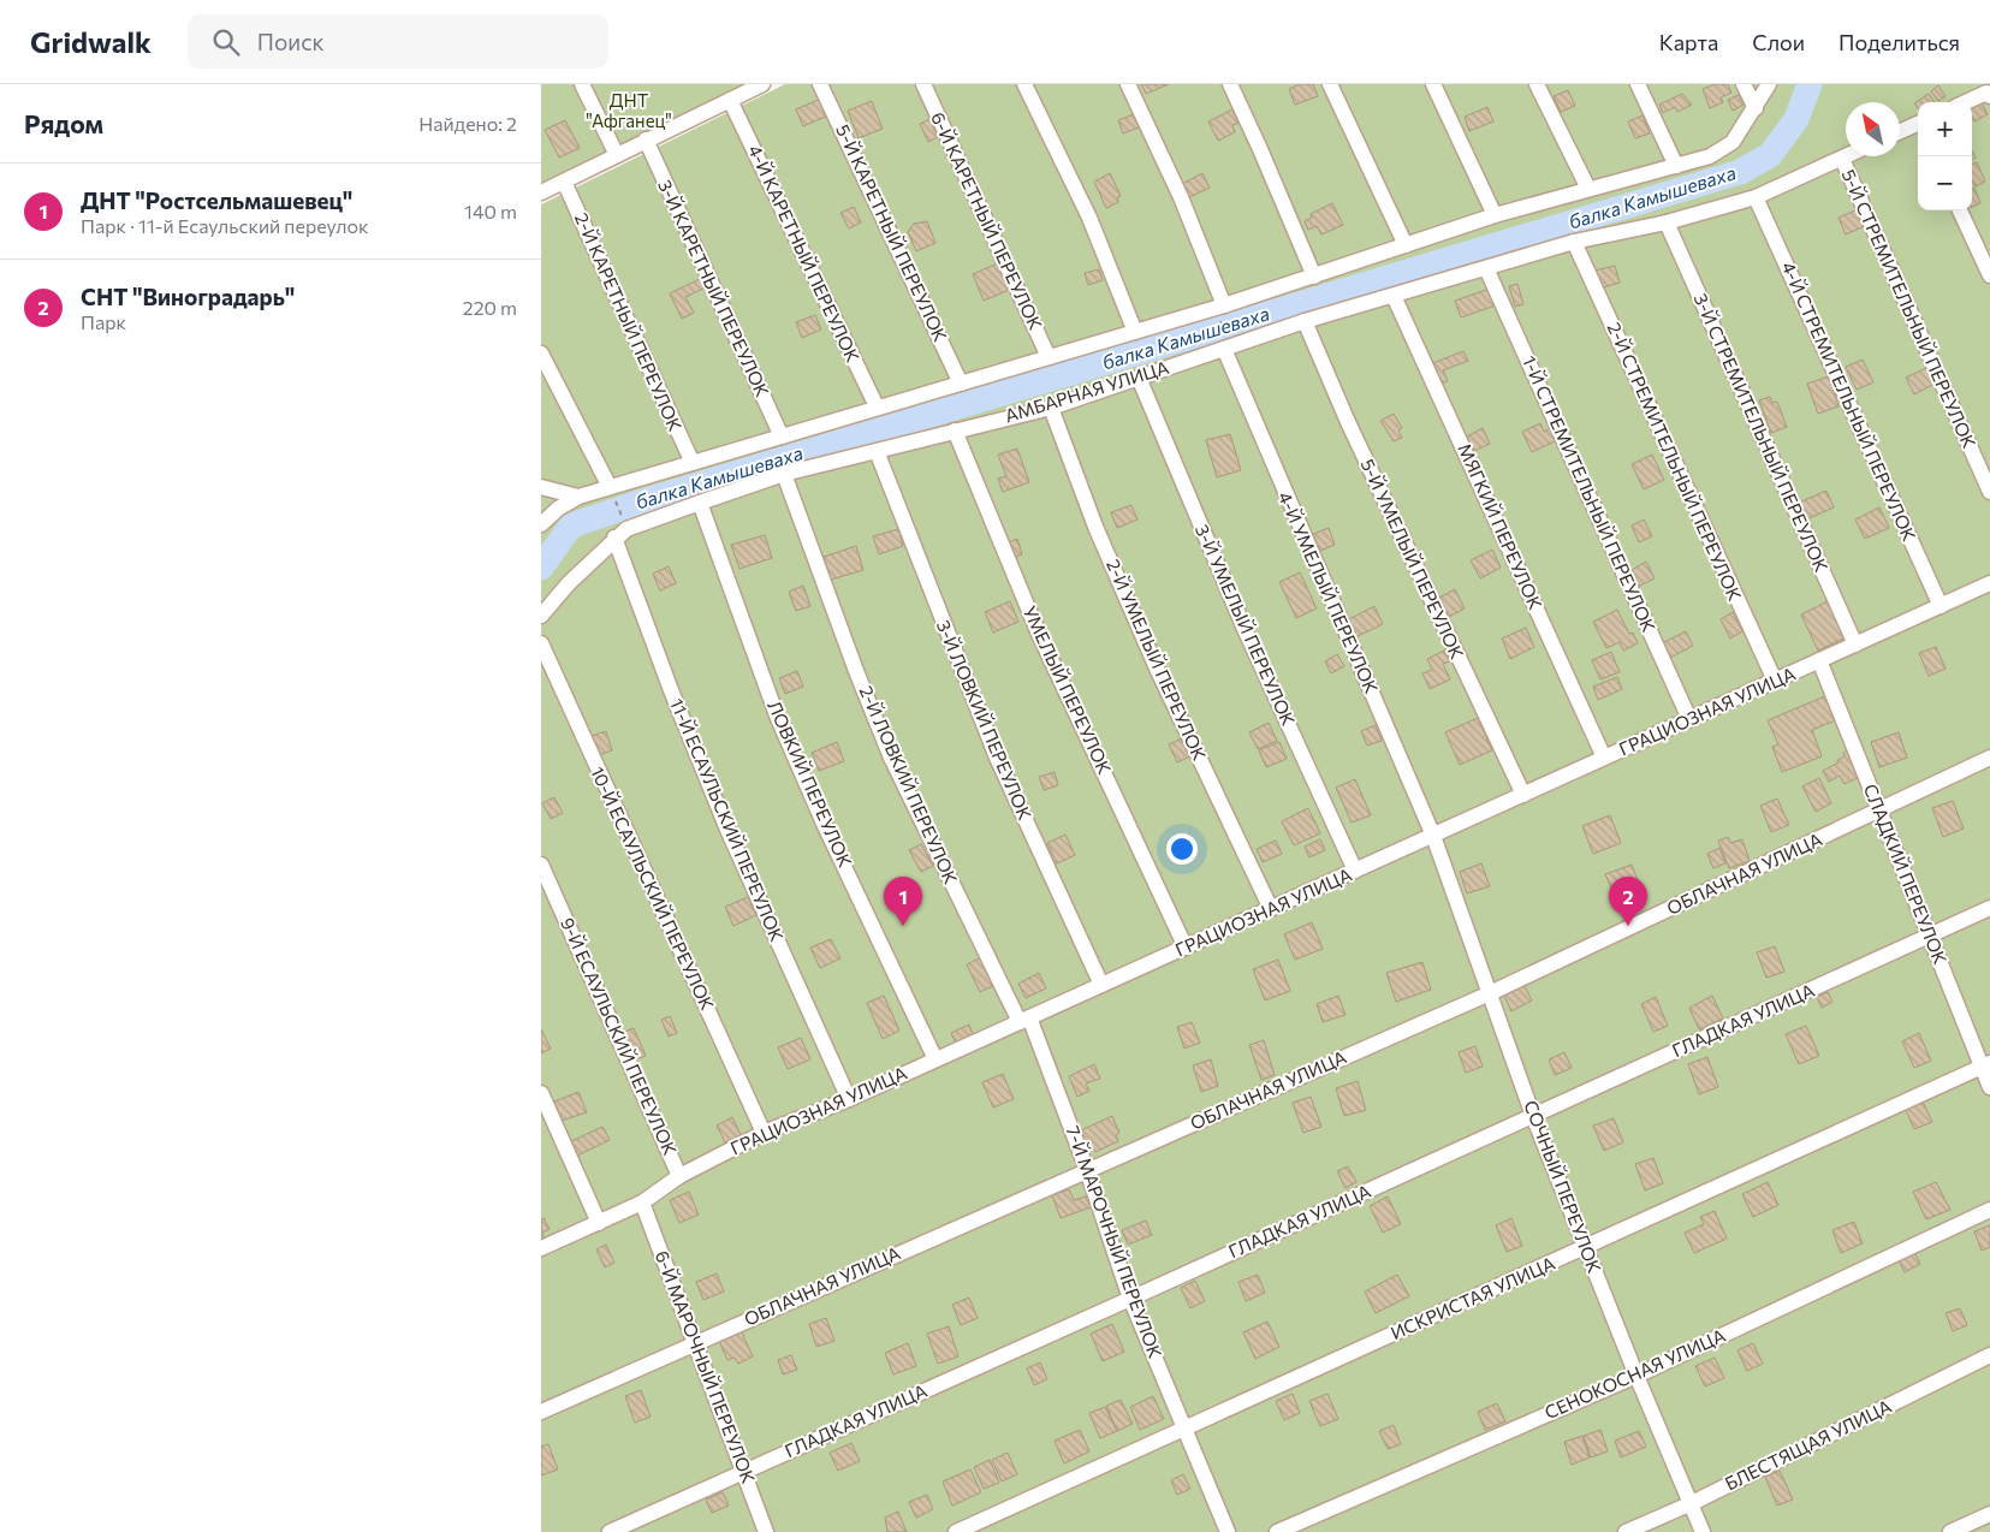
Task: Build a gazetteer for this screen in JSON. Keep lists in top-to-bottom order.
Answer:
{
  "streets": {
    "street": [
      "6-Й КАРЕТНЫЙ ПЕРЕУЛОК",
      "5-Й КАРЕТНЫЙ ПЕРЕУЛОК",
      "4-Й КАРЕТНЫЙ ПЕРЕУЛОК",
      "3-Й КАРЕТНЫЙ ПЕРЕУЛОК",
      "5-Й СТРЕМИТЕЛЬНЫЙ ПЕРЕУЛОК",
      "2-Й КАРЕТНЫЙ ПЕРЕУЛОК",
      "АМБАРНАЯ УЛИЦА",
      "4-Й СТРЕМИТЕЛЬНЫЙ ПЕРЕУЛОК",
      "3-Й СТРЕМИТЕЛЬНЫЙ ПЕРЕУЛОК",
      "2-Й СТРЕМИТЕЛЬНЫЙ ПЕРЕУЛОК",
      "1-Й СТРЕМИТЕЛЬНЫЙ ПЕРЕУЛОК",
      "МЯГКИЙ ПЕРЕУЛОК",
      "5-Й УМЕЛЫЙ ПЕРЕУЛОК",
      "4-Й УМЕЛЫЙ ПЕРЕУЛОК",
      "3-Й УМЕЛЫЙ ПЕРЕУЛОК",
      "2-Й УМЕЛЫЙ ПЕРЕУЛОК",
      "УМЕЛЫЙ ПЕРЕУЛОК",
      "ГРАЦИОЗНАЯ УЛИЦА",
      "3-Й ЛОВКИЙ ПЕРЕУЛОК",
      "ЛОВКИЙ ПЕРЕУЛОК",
      "2-Й ЛОВКИЙ ПЕРЕУЛОК",
      "11-Й ЕСАУЛЬСКИЙ ПЕРЕУЛОК",
      "ОБЛАЧНАЯ УЛИЦА",
      "СЛАДКИЙ ПЕРЕУЛОК",
      "10-Й ЕСАУЛЬСКИЙ ПЕРЕУЛОК",
      "ГЛАДКАЯ УЛИЦА",
      "9-Й ЕСАУЛЬСКИЙ ПЕРЕУЛОК",
      "СОЧНЫЙ ПЕРЕУЛОК",
      "7-Й МАРОЧНЫЙ ПЕРЕУЛОК",
      "ИСКРИСТАЯ УЛИЦА",
      "6-Й МАРОЧНЫЙ ПЕРЕУЛОК",
      "СЕНОКОСНАЯ УЛИЦА",
      "БЛЕСТЯЩАЯ УЛИЦА"
    ]
  },
  "crossings": [
    ["5-Й СТРЕМИТЕЛЬНЫЙ ПЕРЕУЛОК", "АМБАРНАЯ УЛИЦА"],
    ["АМБАРНАЯ УЛИЦА", "4-Й СТРЕМИТЕЛЬНЫЙ ПЕРЕУЛОК"],
    ["АМБАРНАЯ УЛИЦА", "3-Й СТРЕМИТЕЛЬНЫЙ ПЕРЕУЛОК"],
    ["АМБАРНАЯ УЛИЦА", "2-Й СТРЕМИТЕЛЬНЫЙ ПЕРЕУЛОК"],
    ["АМБАРНАЯ УЛИЦА", "1-Й СТРЕМИТЕЛЬНЫЙ ПЕРЕУЛОК"],
    ["АМБАРНАЯ УЛИЦА", "МЯГКИЙ ПЕРЕУЛОК"],
    ["АМБАРНАЯ УЛИЦА", "5-Й УМЕЛЫЙ ПЕРЕУЛОК"],
    ["АМБАРНАЯ УЛИЦА", "4-Й УМЕЛЫЙ ПЕРЕУЛОК"],
    ["АМБАРНАЯ УЛИЦА", "3-Й УМЕЛЫЙ ПЕРЕУЛОК"],
    ["АМБАРНАЯ УЛИЦА", "2-Й УМЕЛЫЙ ПЕРЕУЛОК"],
    ["АМБАРНАЯ УЛИЦА", "УМЕЛЫЙ ПЕРЕУЛОК"],
    ["АМБАРНАЯ УЛИЦА", "3-Й ЛОВКИЙ ПЕРЕУЛОК"],
    ["АМБАРНАЯ УЛИЦА", "ЛОВКИЙ ПЕРЕУЛОК"],
    ["АМБАРНАЯ УЛИЦА", "2-Й ЛОВКИЙ ПЕРЕУЛОК"],
    ["АМБАРНАЯ УЛИЦА", "11-Й ЕСАУЛЬСКИЙ ПЕРЕУЛОК"],
    ["4-Й СТРЕМИТЕЛЬНЫЙ ПЕРЕУЛОК", "ГРАЦИОЗНАЯ УЛИЦА"],
    ["3-Й СТРЕМИТЕЛЬНЫЙ ПЕРЕУЛОК", "ГРАЦИОЗНАЯ УЛИЦА"],
    ["2-Й СТРЕМИТЕЛЬНЫЙ ПЕРЕУЛОК", "ГРАЦИОЗНАЯ УЛИЦА"],
    ["1-Й СТРЕМИТЕЛЬНЫЙ ПЕРЕУЛОК", "ГРАЦИОЗНАЯ УЛИЦА"],
    ["МЯГКИЙ ПЕРЕУЛОК", "ГРАЦИОЗНАЯ УЛИЦА"],
    ["5-Й УМЕЛЫЙ ПЕРЕУЛОК", "ГРАЦИОЗНАЯ УЛИЦА"],
    ["4-Й УМЕЛЫЙ ПЕРЕУЛОК", "ГРАЦИОЗНАЯ УЛИЦА"],
    ["4-Й УМЕЛЫЙ ПЕРЕУЛОК", "СОЧНЫЙ ПЕРЕУЛОК"],
    ["3-Й УМЕЛЫЙ ПЕРЕУЛОК", "ГРАЦИОЗНАЯ УЛИЦА"],
    ["2-Й УМЕЛЫЙ ПЕРЕУЛОК", "ГРАЦИОЗНАЯ УЛИЦА"],
    ["УМЕЛЫЙ ПЕРЕУЛОК", "ГРАЦИОЗНАЯ УЛИЦА"],
    ["ГРАЦИОЗНАЯ УЛИЦА", "3-Й ЛОВКИЙ ПЕРЕУЛОК"],
    ["ГРАЦИОЗНАЯ УЛИЦА", "ЛОВКИЙ ПЕРЕУЛОК"],
    ["ГРАЦИОЗНАЯ УЛИЦА", "2-Й ЛОВКИЙ ПЕРЕУЛОК"],
    ["ГРАЦИОЗНАЯ УЛИЦА", "11-Й ЕСАУЛЬСКИЙ ПЕРЕУЛОК"],
    ["ГРАЦИОЗНАЯ УЛИЦА", "СЛАДКИЙ ПЕРЕУЛОК"],
    ["ГРАЦИОЗНАЯ УЛИЦА", "10-Й ЕСАУЛЬСКИЙ ПЕРЕУЛОК"],
    ["ГРАЦИОЗНАЯ УЛИЦА", "9-Й ЕСАУЛЬСКИЙ ПЕРЕУЛОК"],
    ["ГРАЦИОЗНАЯ УЛИЦА", "СОЧНЫЙ ПЕРЕУЛОК"],
    ["ГРАЦИОЗНАЯ УЛИЦА", "7-Й МАРОЧНЫЙ ПЕРЕУЛОК"],
    ["ГРАЦИОЗНАЯ УЛИЦА", "6-Й МАРОЧНЫЙ ПЕРЕУЛОК"],
    ["2-Й ЛОВКИЙ ПЕРЕУЛОК", "7-Й МАРОЧНЫЙ ПЕРЕУЛОК"],
    ["ОБЛАЧНАЯ УЛИЦА", "СЛАДКИЙ ПЕРЕУЛОК"],
    ["ОБЛАЧНАЯ УЛИЦА", "СОЧНЫЙ ПЕРЕУЛОК"],
    ["ОБЛАЧНАЯ УЛИЦА", "7-Й МАРОЧНЫЙ ПЕРЕУЛОК"],
    ["ОБЛАЧНАЯ УЛИЦА", "6-Й МАРОЧНЫЙ ПЕРЕУЛОК"],
    ["СЛАДКИЙ ПЕРЕУЛОК", "ГЛАДКАЯ УЛИЦА"],
    ["СЛАДКИЙ ПЕРЕУЛОК", "ИСКРИСТАЯ УЛИЦА"],
    ["ГЛАДКАЯ УЛИЦА", "СОЧНЫЙ ПЕРЕУЛОК"],
    ["ГЛАДКАЯ УЛИЦА", "7-Й МАРОЧНЫЙ ПЕРЕУЛОК"],
    ["ГЛАДКАЯ УЛИЦА", "6-Й МАРОЧНЫЙ ПЕРЕУЛОК"],
    ["СОЧНЫЙ ПЕРЕУЛОК", "ИСКРИСТАЯ УЛИЦА"],
    ["СОЧНЫЙ ПЕРЕУЛОК", "СЕНОКОСНАЯ УЛИЦА"],
    ["СОЧНЫЙ ПЕРЕУЛОК", "БЛЕСТЯЩАЯ УЛИЦА"],
    ["7-Й МАРОЧНЫЙ ПЕРЕУЛОК", "ИСКРИСТАЯ УЛИЦА"]
  ],
  "water": ["балка Камышеваха"],
  "parks": ["ДНТ \"Афганец\""],
  "north": "top left",
  "page": {
    "header": "Gridwalk",
    "search": "Поиск",
    "nav": ["Карта", "Слои", "Поделиться"],
    "heading": ["Рядом", "Найдено: 2"],
    "map_buttons": ["+", "−"],
    "list": [
      {
        "mark": "1",
        "name": "ДНТ \"Ростсельмашевец\"",
        "note": "Парк · 11-й Есаульский переулок",
        "value": "140 m"
      },
      {
        "mark": "2",
        "name": "СНТ \"Виноградарь\"",
        "note": "Парк",
        "value": "220 m"
      }
    ],
    "pins": ["1", "2"]
  }
}
